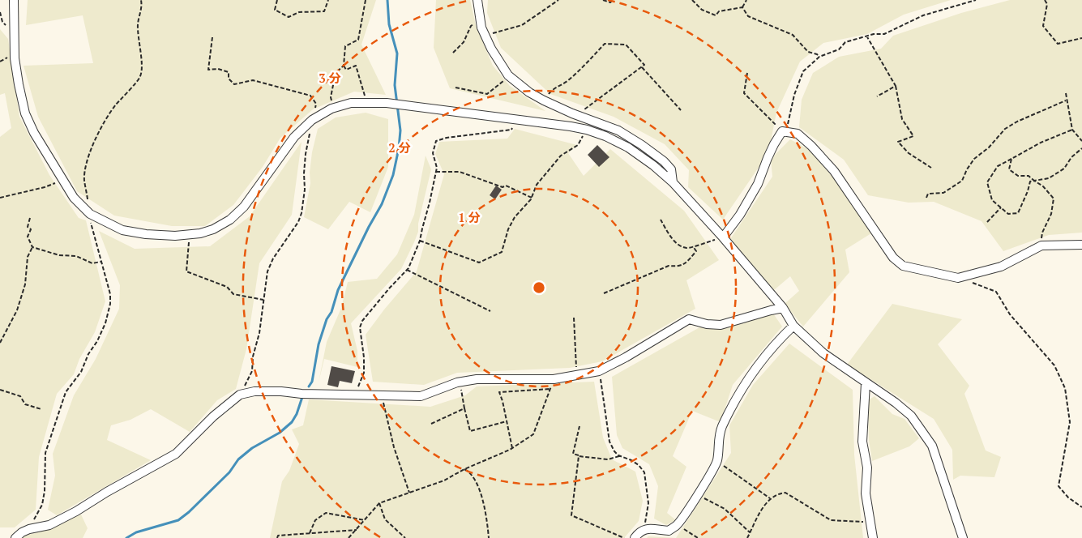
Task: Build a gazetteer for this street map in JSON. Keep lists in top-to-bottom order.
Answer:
{
  "rings": ["3 分", "2 分", "1 分"]
}
